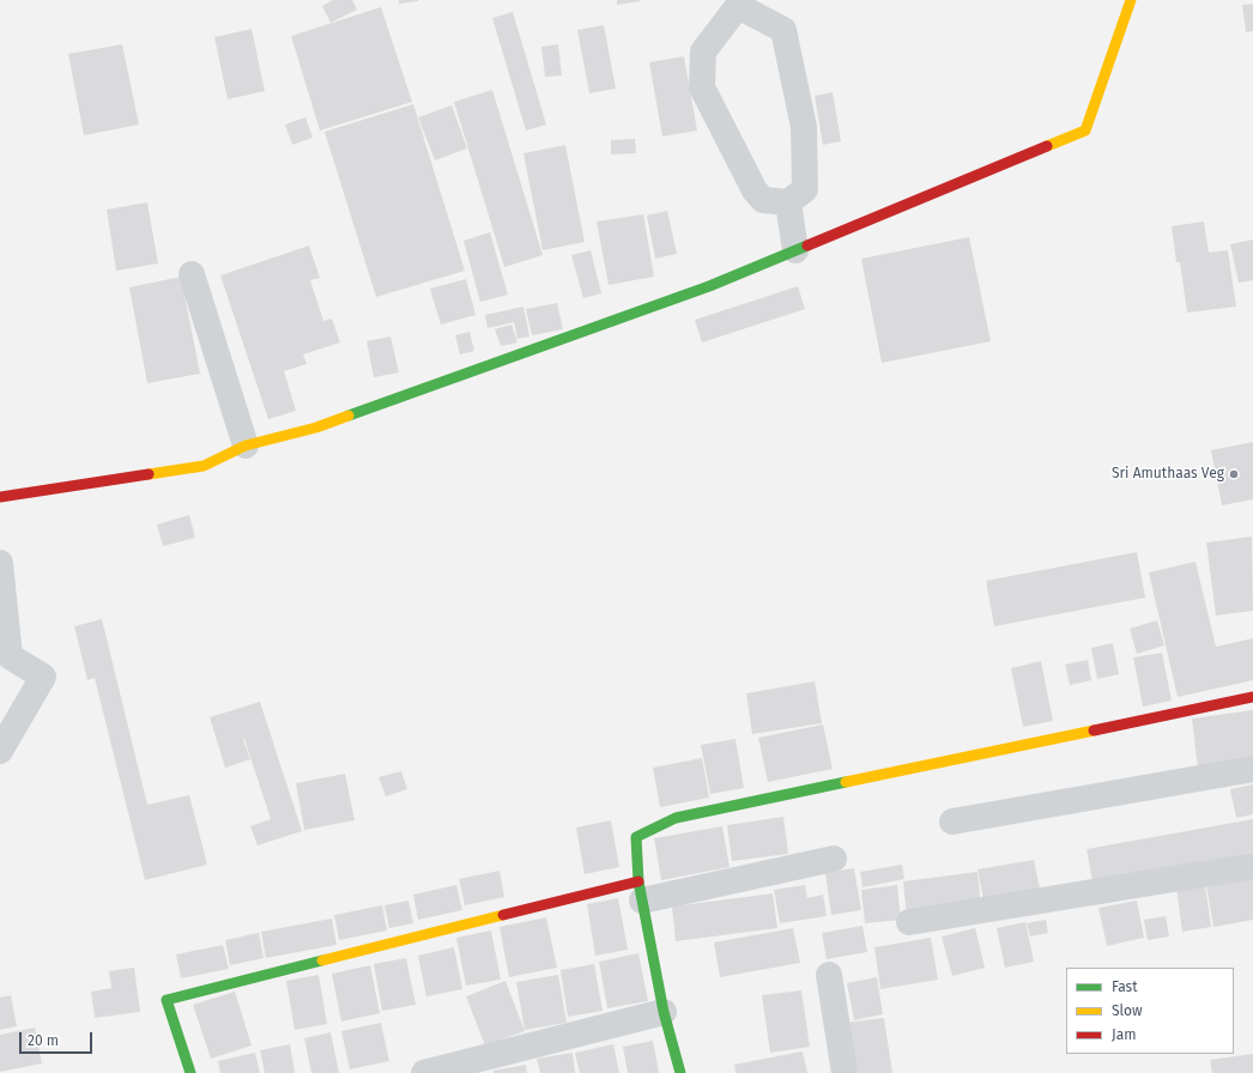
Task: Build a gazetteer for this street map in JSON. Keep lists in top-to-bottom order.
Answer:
{
  "places": ["Sri Amuthaas Veg"],
  "legend": ["Fast", "Slow", "Jam"],
  "scale_bar": "20 m"
}
